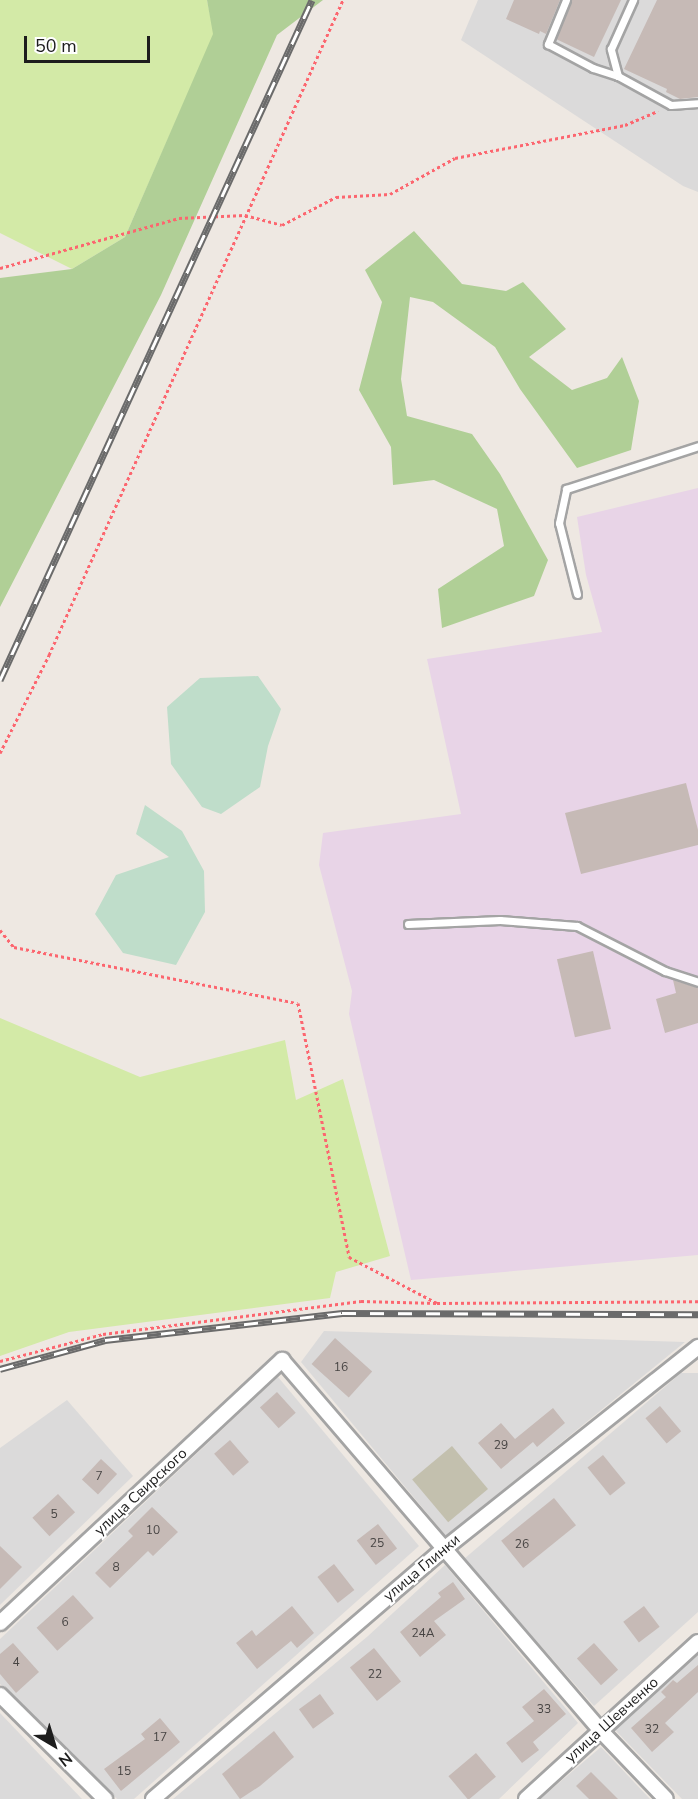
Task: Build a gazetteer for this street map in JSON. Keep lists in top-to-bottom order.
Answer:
{
  "streets": {
    "street": ["улица Свирского", "улица Глинки", "улица Шевченко"]
  },
  "crossings": [
    ["улица Свирского", "улица Глинки"]
  ],
  "house_numbers": [
    "16",
    "29",
    "7",
    "5",
    "10",
    "25",
    "26",
    "8",
    "6",
    "24А",
    "4",
    "22",
    "33",
    "32",
    "17",
    "15"
  ],
  "scale_bar": "50 m",
  "north": "bottom right"
}
